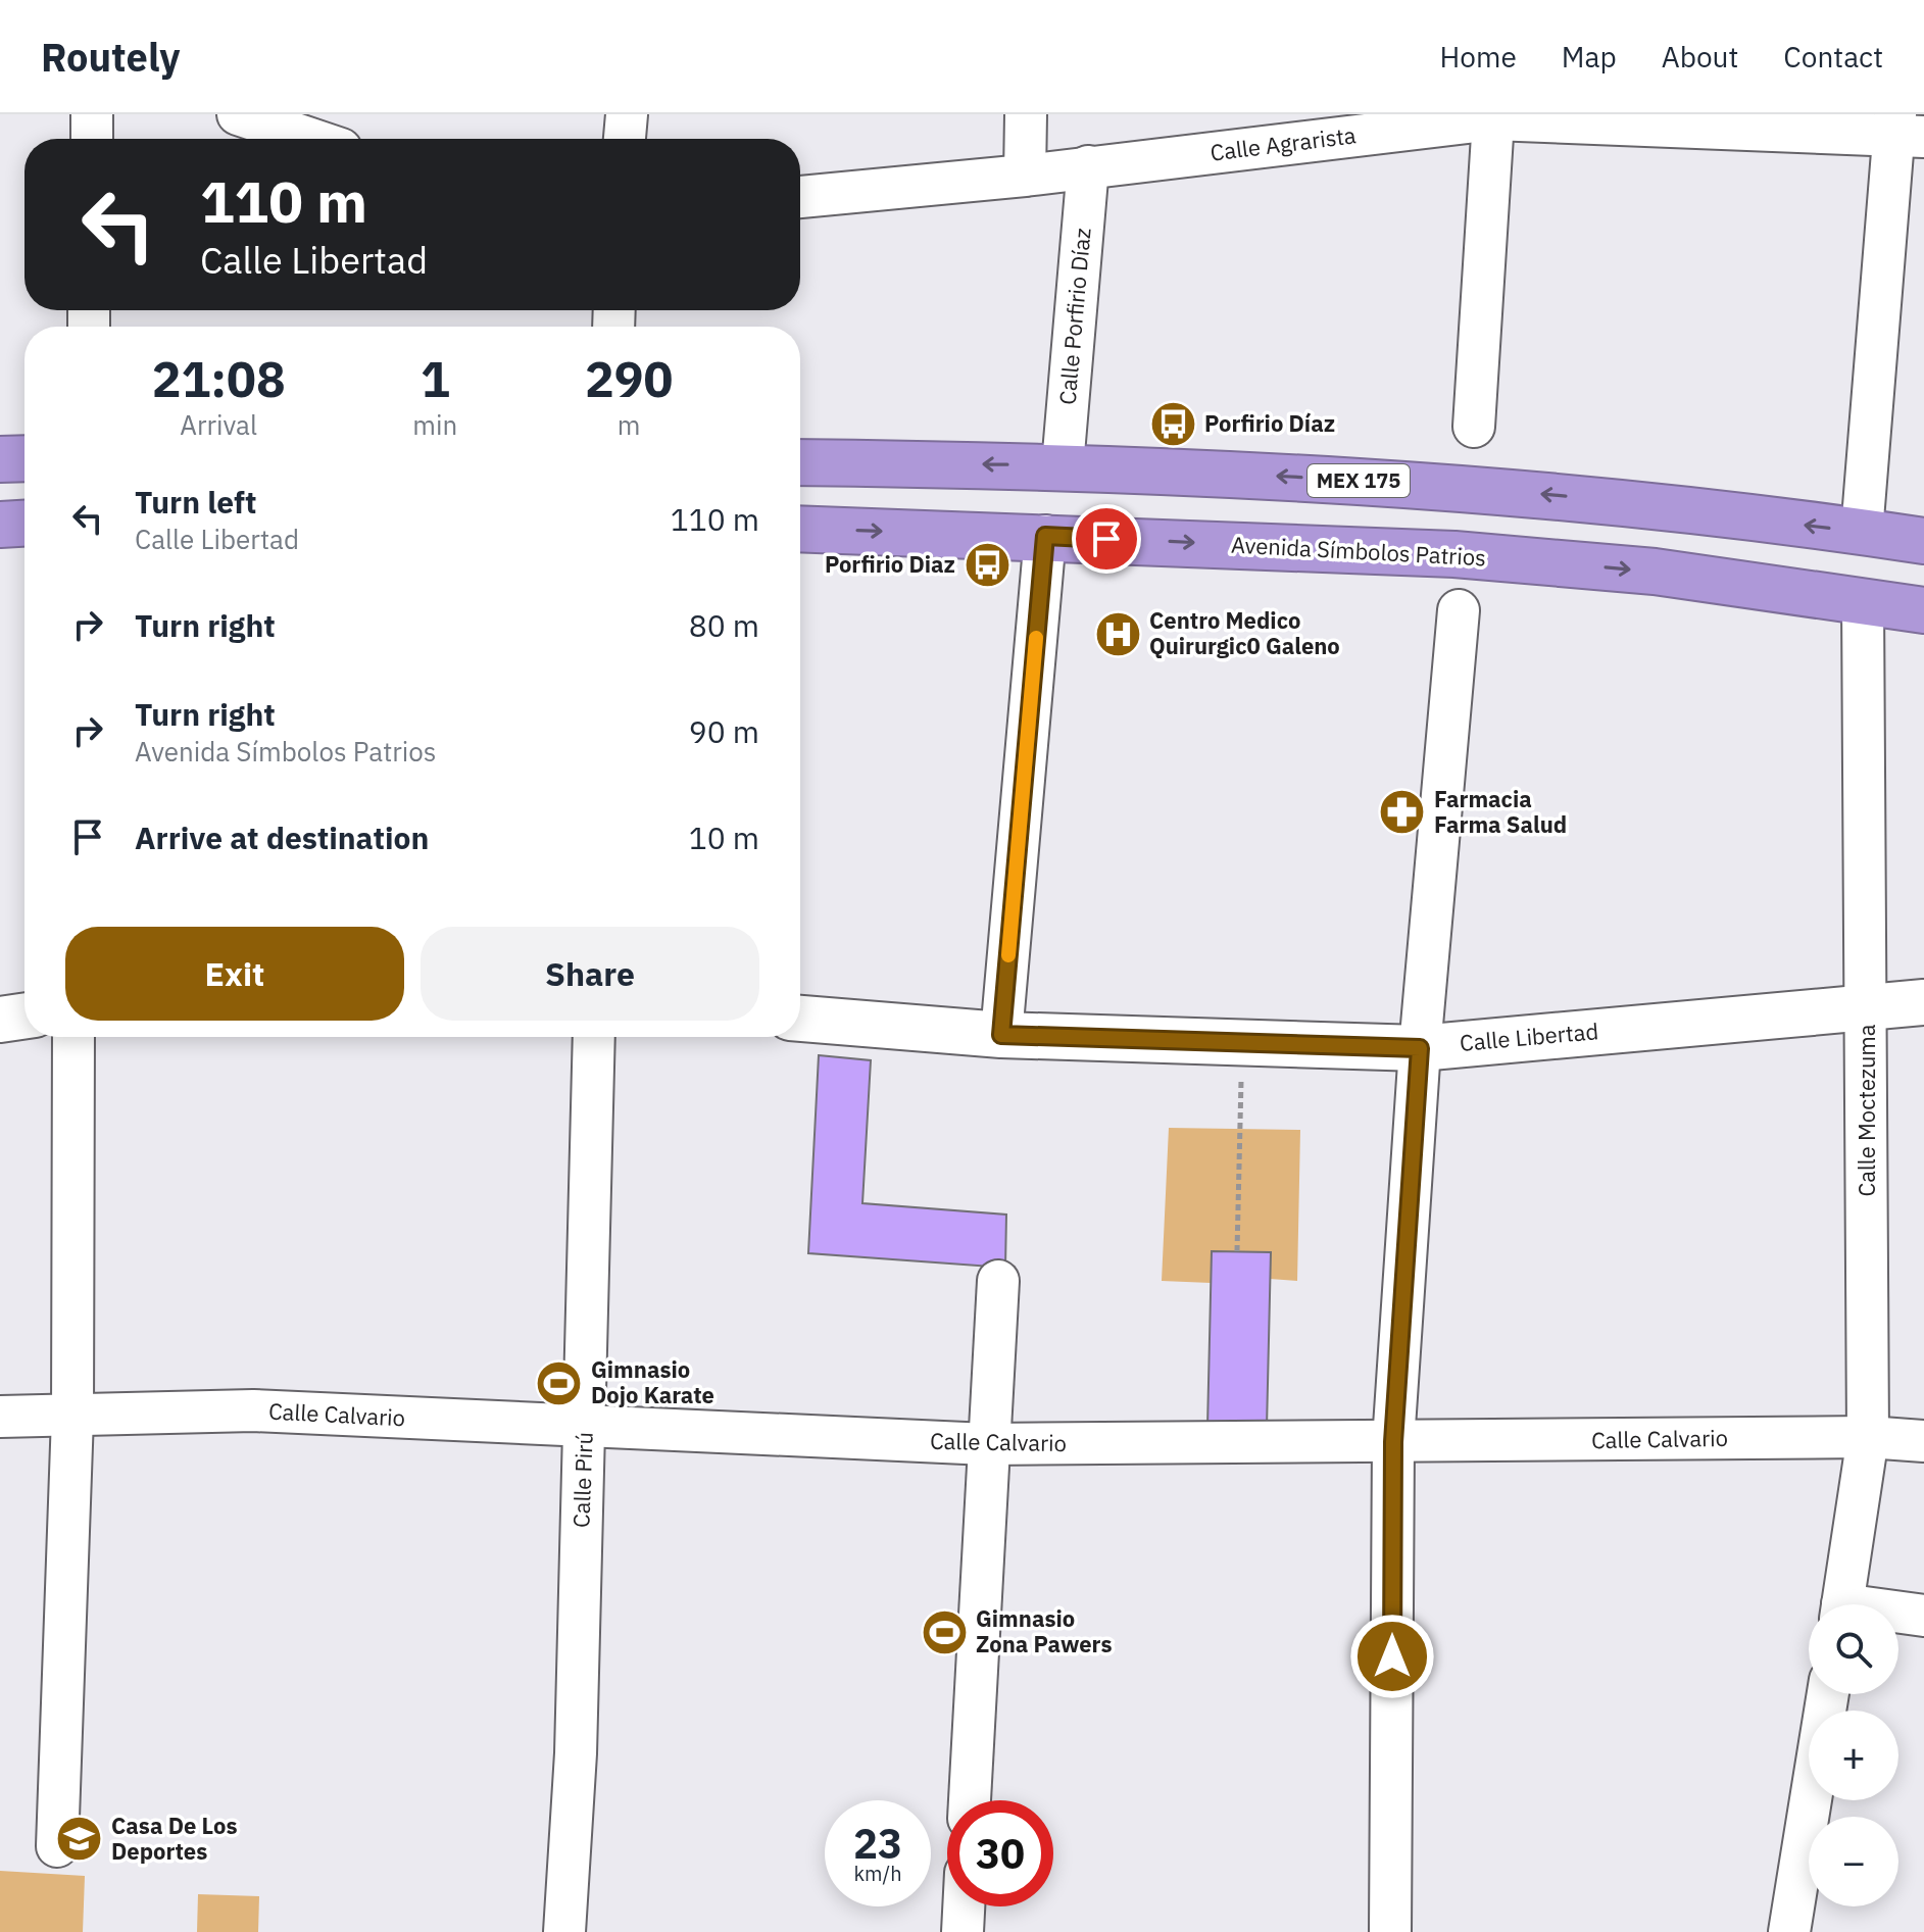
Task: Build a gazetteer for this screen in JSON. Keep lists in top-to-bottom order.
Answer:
{
  "streets": {
    "highway": ["MEX 175", "Avenida Símbolos Patrios"],
    "street": [
      "Calle Agrarista",
      "Calle Porfirio Díaz",
      "Calle Libertad",
      "Calle Moctezuma",
      "Calle Calvario",
      "Calle Pirú"
    ]
  },
  "crossings": [
    ["Calle Agrarista", "Calle Porfirio Díaz"],
    ["Calle Porfirio Díaz", "MEX 175"],
    ["Avenida Símbolos Patrios", "Calle Moctezuma"],
    ["Calle Libertad", "Calle Moctezuma"],
    ["Calle Moctezuma", "Calle Calvario"],
    ["Calle Calvario", "Calle Pirú"]
  ],
  "places": {
    "bus stop": ["Porfirio Díaz", "Porfirio Diaz"],
    "hospital": ["Centro Medico Quirurgic0 Galeno"],
    "pharmacy": ["Farmacia Farma Salud"],
    "sports": ["Gimnasio Dojo Karate", "Gimnasio Zona Pawers"],
    "school or university": ["Casa De Los Deportes"]
  },
  "page": {
    "header": "Routely",
    "nav": [
      "Home",
      "Map",
      "About",
      "Contact"
    ],
    "turn": ["110 m", "Calle Libertad"],
    "eta": [
      "21:08",
      "Arrival",
      "1",
      "min",
      "290",
      "m"
    ],
    "list": [
      {
        "name": "Turn left",
        "note": "Calle Libertad",
        "value": "110 m"
      },
      {
        "name": "Turn right",
        "value": "80 m"
      },
      {
        "name": "Turn right",
        "note": "Avenida Símbolos Patrios",
        "value": "90 m"
      },
      {
        "name": "Arrive at destination",
        "value": "10 m"
      }
    ],
    "buttons": ["Exit", "Share"],
    "map_buttons": ["+", "−"],
    "speed": "23 km/h",
    "limit": "30"
  }
}
